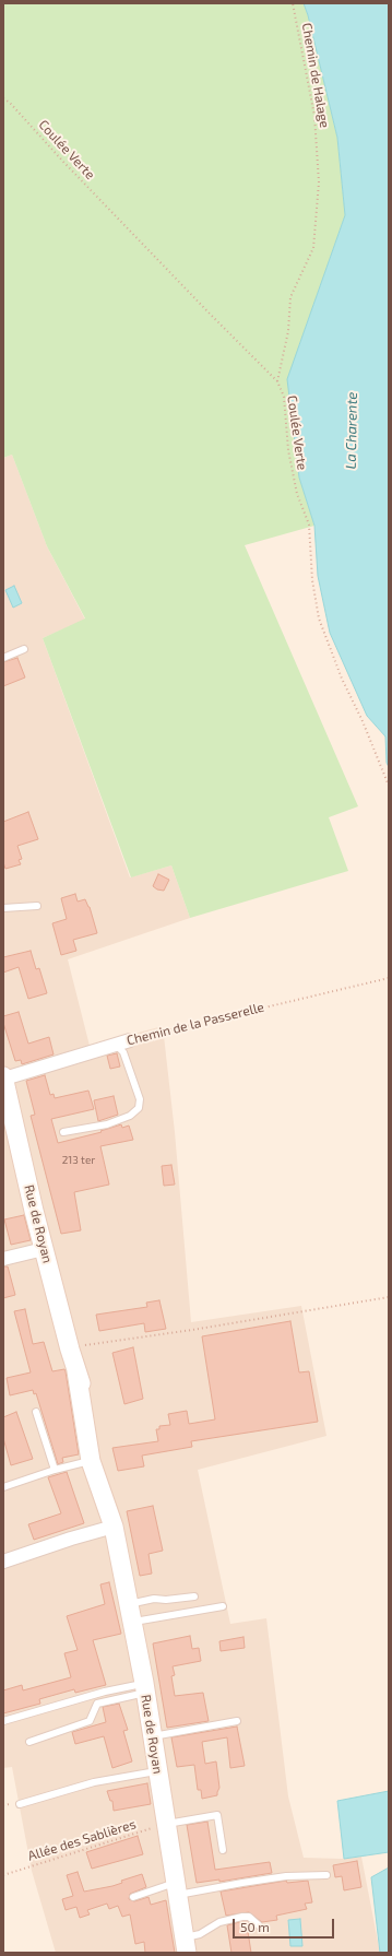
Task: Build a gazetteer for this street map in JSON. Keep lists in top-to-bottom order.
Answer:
{
  "streets": {
    "main road": ["Rue de Royan"],
    "street": ["Chemin de la Passerelle"],
    "path": ["Chemin de Halage", "Coulée Verte", "Allée des Sablières"]
  },
  "crossings": [
    ["Chemin de Halage", "Coulée Verte"],
    ["Chemin de la Passerelle", "Rue de Royan"],
    ["Rue de Royan", "Allée des Sablières"]
  ],
  "water": ["La Charente"],
  "house_numbers": ["213 ter"],
  "scale_bar": "50 m"
}
